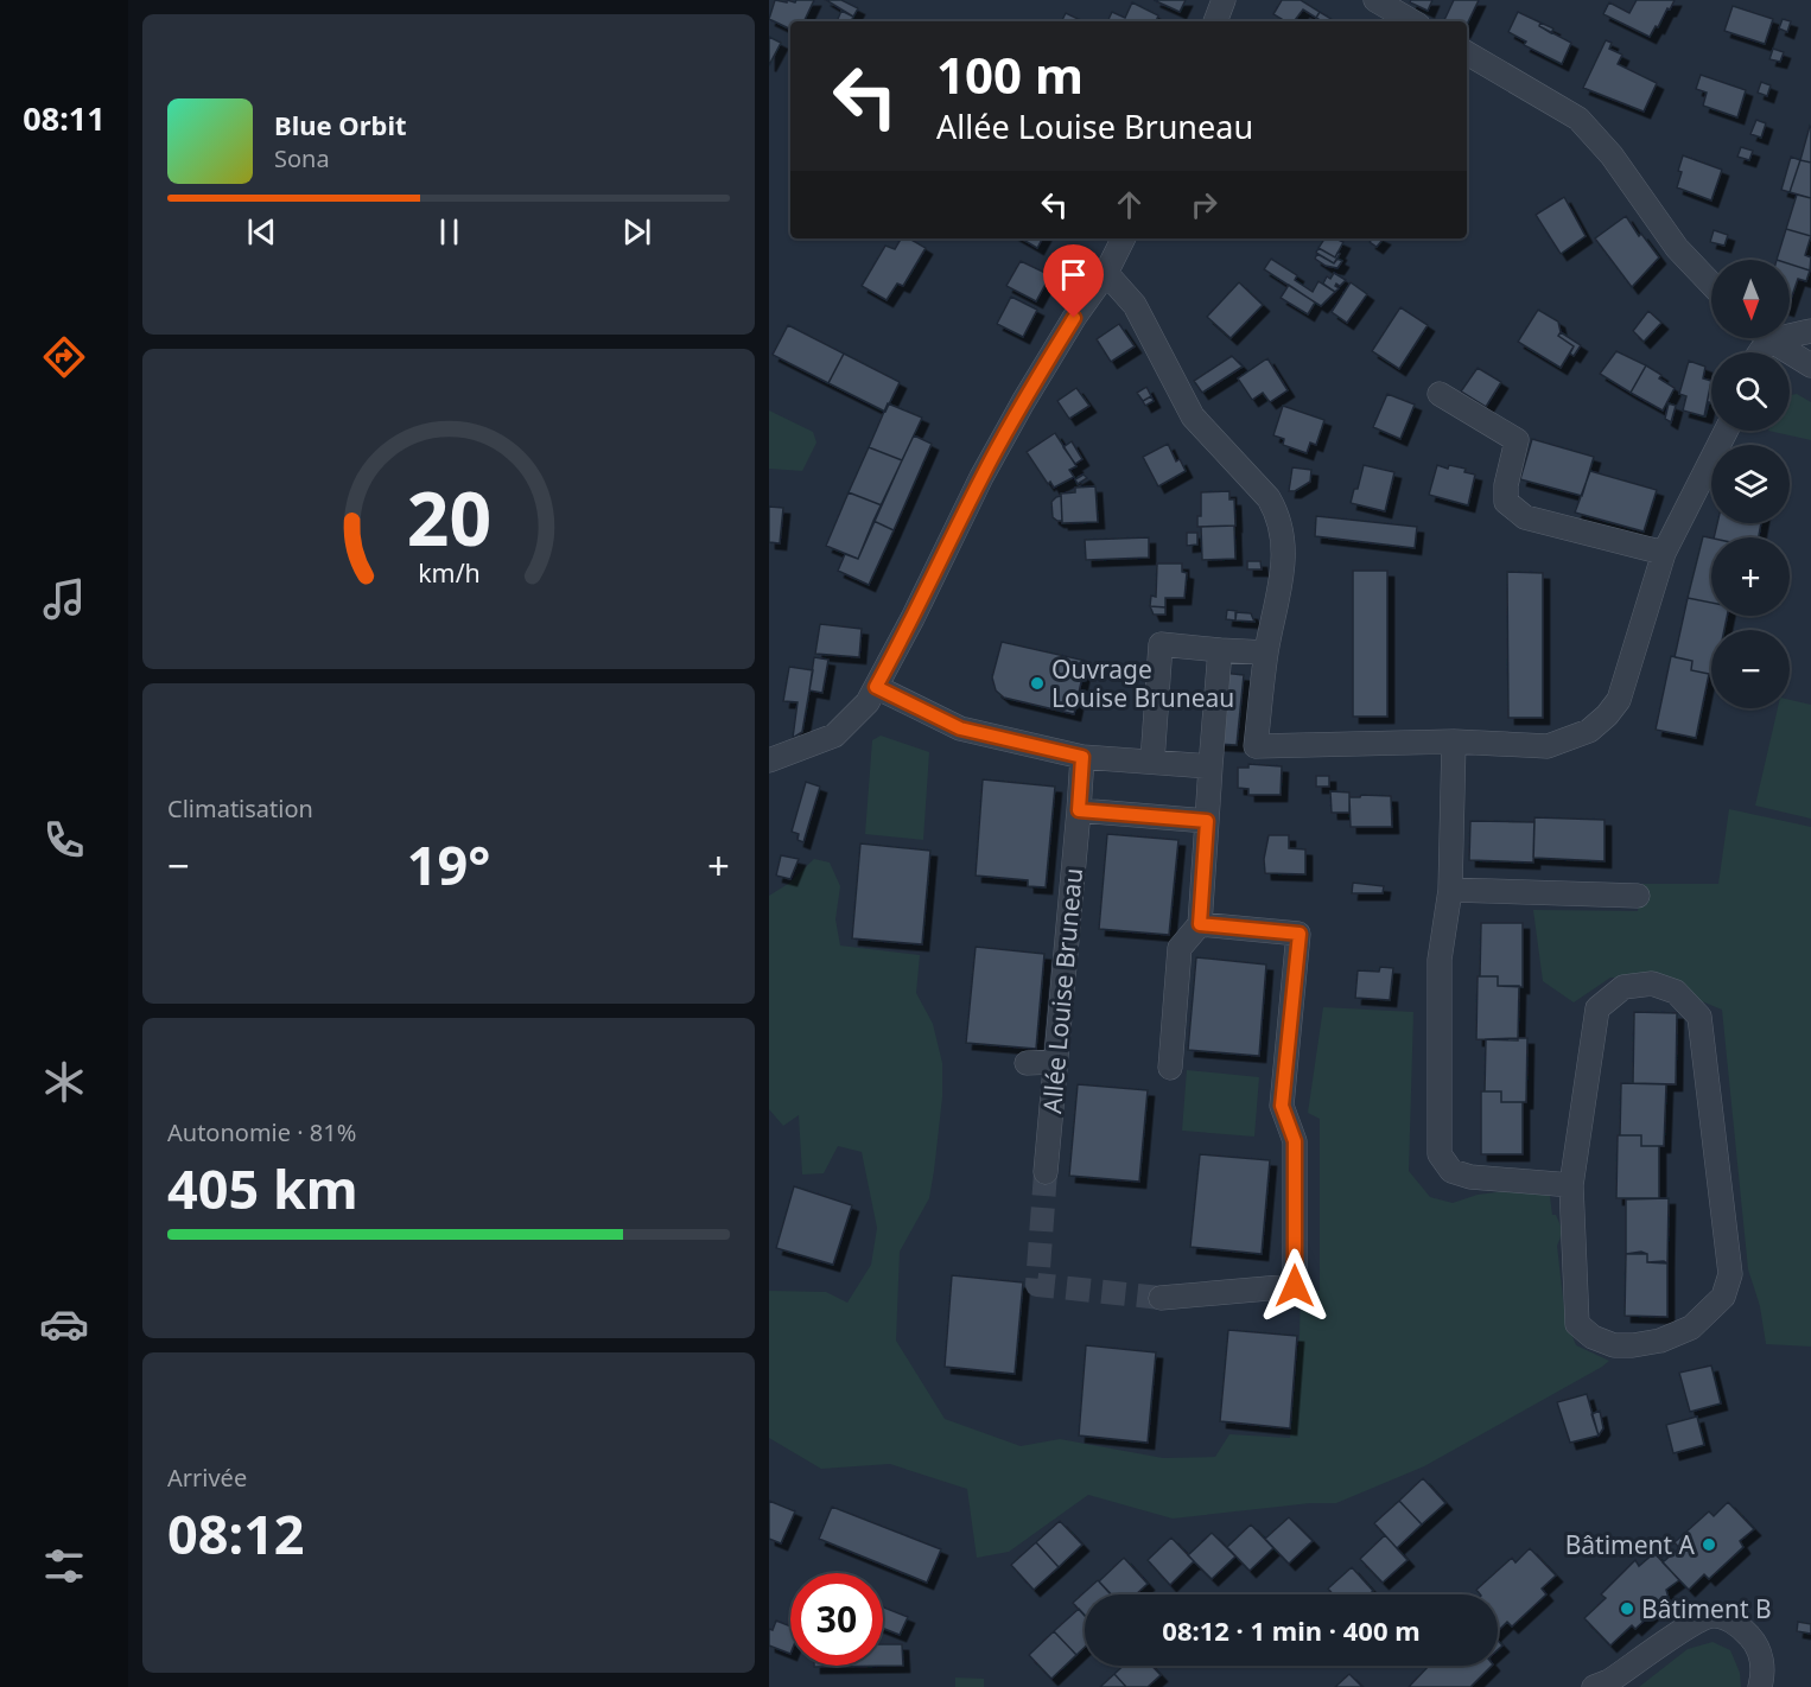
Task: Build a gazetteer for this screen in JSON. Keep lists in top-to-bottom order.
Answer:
{
  "streets": {
    "street": ["Allée Louise Bruneau"]
  },
  "places": ["Ouvrage Louise Bruneau", "Bâtiment A", "Bâtiment B"],
  "north": "bottom",
  "page": {
    "tabs": "08:11",
    "turn": ["100 m", "Allée Louise Bruneau"],
    "song": ["Blue Orbit", "Sona"],
    "map_buttons": ["+", "−"],
    "tile": [
      "Climatisation",
      ["Autonomie · 81%", "405 km"],
      ["Arrivée", "08:12"]
    ],
    "heat": ["−", "19°", "+"],
    "limit": "30",
    "trip": "08:12 · 1 min · 400 m",
    "gauge": ["20", "km/h"]
  }
}
